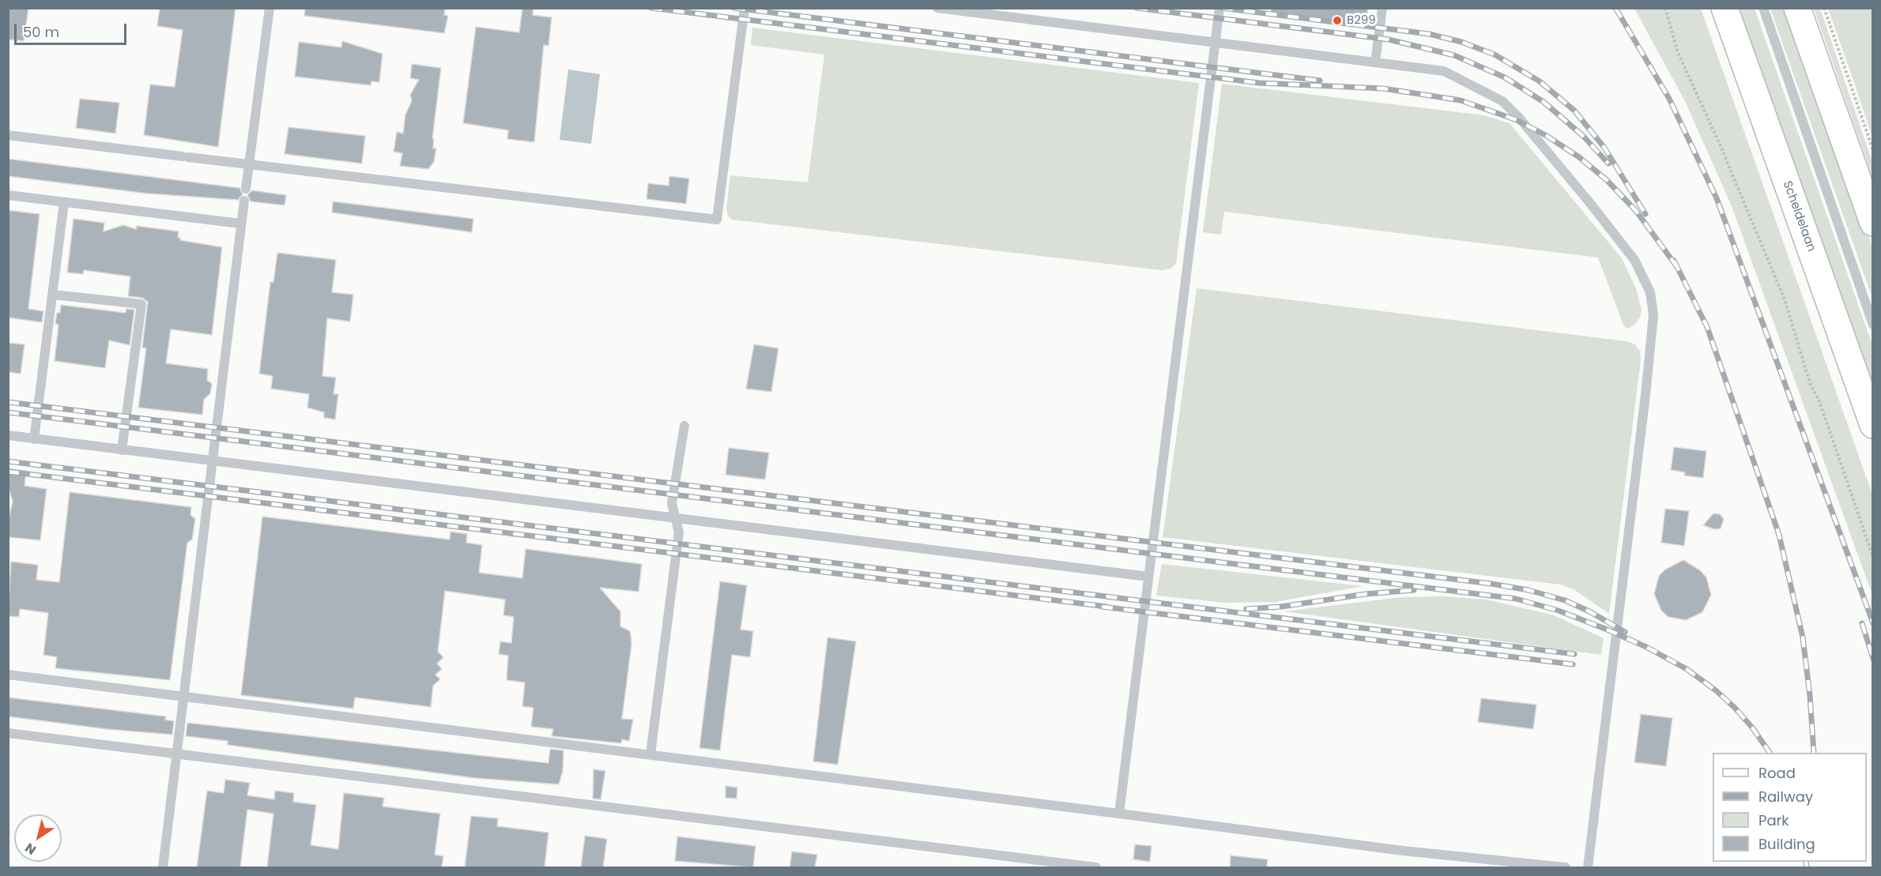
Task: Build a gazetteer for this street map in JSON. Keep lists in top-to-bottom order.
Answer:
{
  "streets": {
    "main road": ["Scheldelaan"]
  },
  "places": ["B299"],
  "legend": [
    "Road",
    "Railway",
    "Park",
    "Building"
  ],
  "scale_bar": "50 m",
  "north": "bottom left"
}
